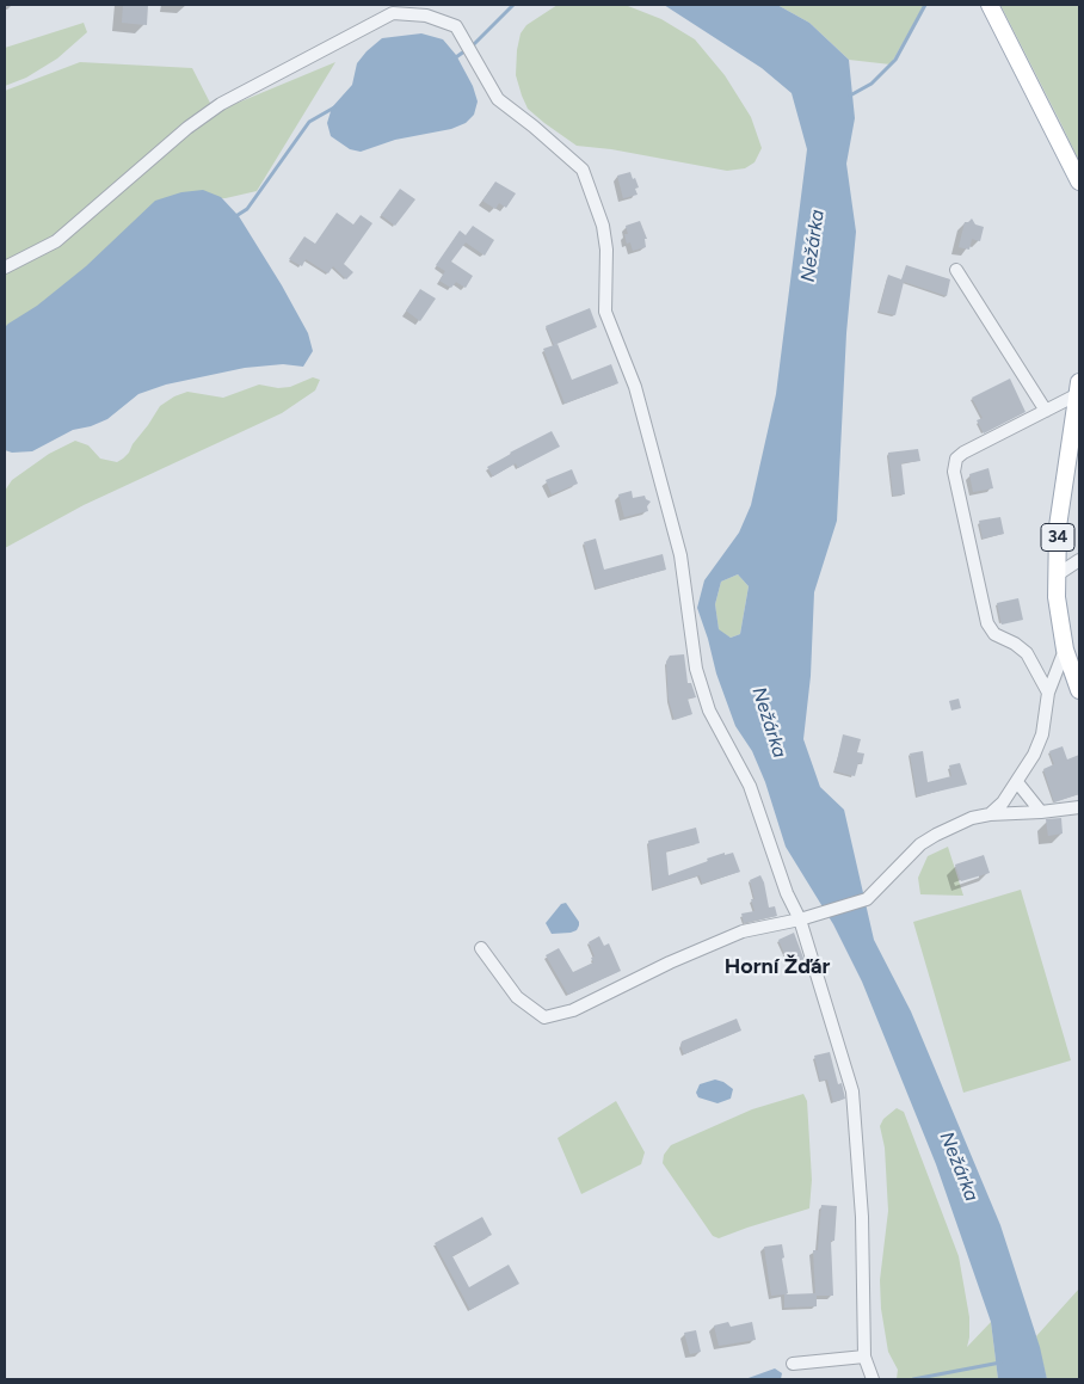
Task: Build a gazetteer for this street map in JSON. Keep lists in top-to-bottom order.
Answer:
{
  "streets": {
    "main road": ["34"]
  },
  "districts": ["Horní Žďár"],
  "water": ["Nežárka"]
}
